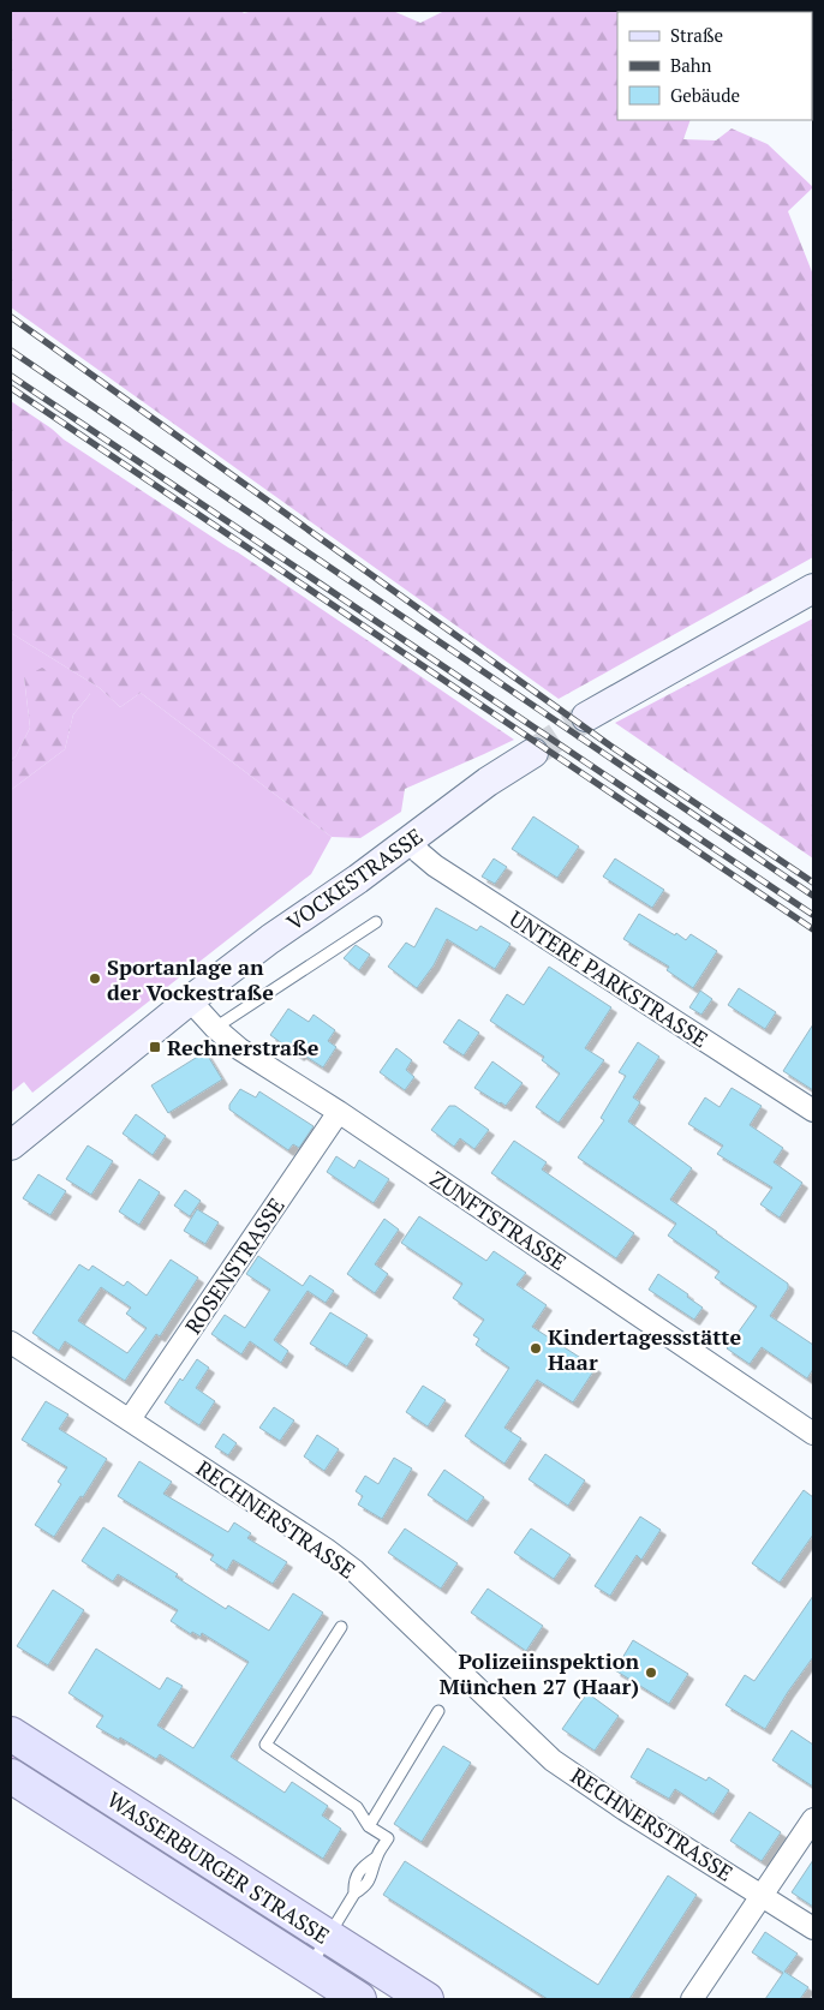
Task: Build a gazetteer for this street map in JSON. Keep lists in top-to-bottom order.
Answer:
{
  "streets": {
    "main road": ["VOCKESTRASSE", "WASSERBURGER STRASSE"],
    "street": [
      "UNTERE PARKSTRASSE",
      "ZUNFTSTRASSE",
      "ROSENSTRASSE",
      "RECHNERSTRASSE"
    ]
  },
  "crossings": [
    ["VOCKESTRASSE", "UNTERE PARKSTRASSE"],
    ["VOCKESTRASSE", "ZUNFTSTRASSE"],
    ["ZUNFTSTRASSE", "ROSENSTRASSE"],
    ["ROSENSTRASSE", "RECHNERSTRASSE"]
  ],
  "places": {
    "other": ["Sportanlage an der Vockestraße", "Kindertagessstätte Haar", "Polizeiinspektion München 27 (Haar)"],
    "transit": ["Rechnerstraße"]
  },
  "legend": ["Straße", "Bahn", "Gebäude"]
}
